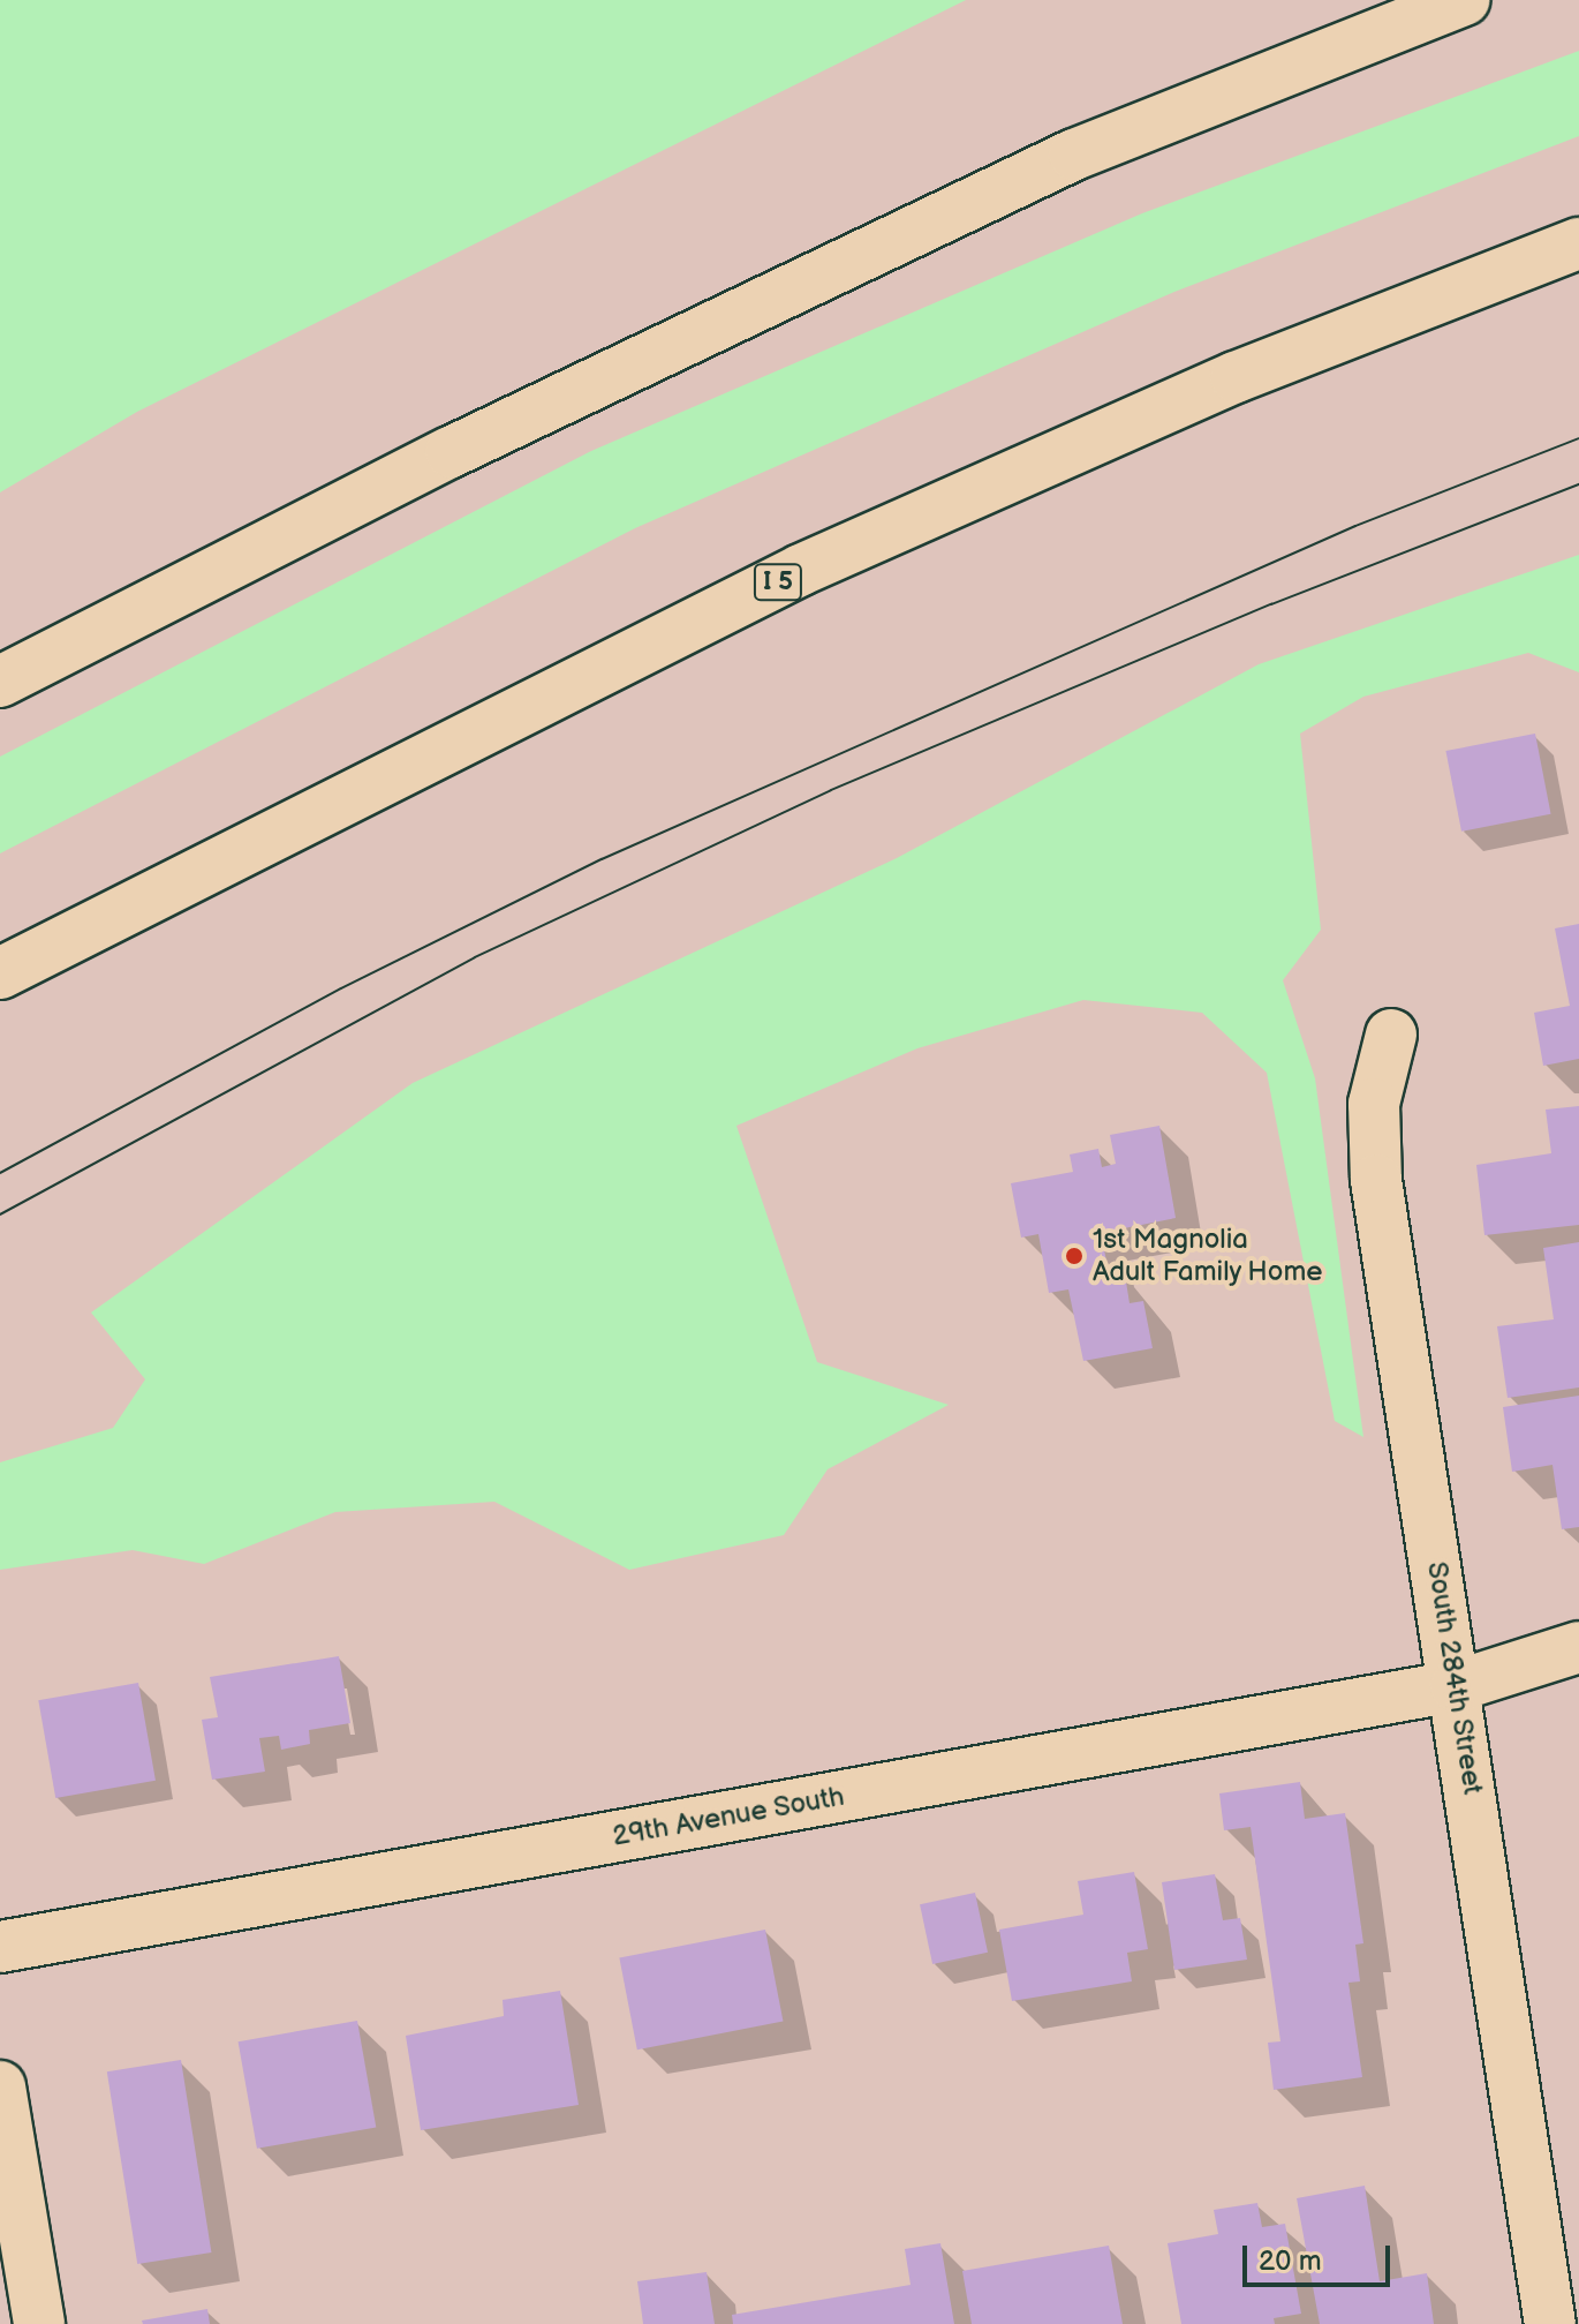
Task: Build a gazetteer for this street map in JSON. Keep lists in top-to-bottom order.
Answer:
{
  "streets": {
    "main road": ["I 5", "South 284th Street", "29th Avenue South"]
  },
  "crossings": [
    ["South 284th Street", "29th Avenue South"]
  ],
  "places": ["1st Magnolia Adult Family Home"],
  "scale_bar": "20 m"
}
